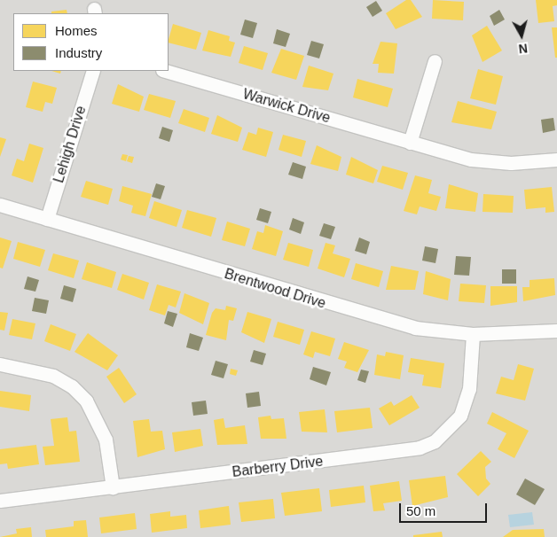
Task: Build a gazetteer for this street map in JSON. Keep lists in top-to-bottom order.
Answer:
{
  "streets": {
    "street": [
      "Warwick Drive",
      "Lehigh Drive",
      "Brentwood Drive",
      "Barberry Drive"
    ]
  },
  "crossings": [
    ["Lehigh Drive", "Brentwood Drive"],
    ["Brentwood Drive", "Barberry Drive"]
  ],
  "legend": ["Homes", "Industry"],
  "scale_bar": "50 m",
  "north": "bottom"
}
